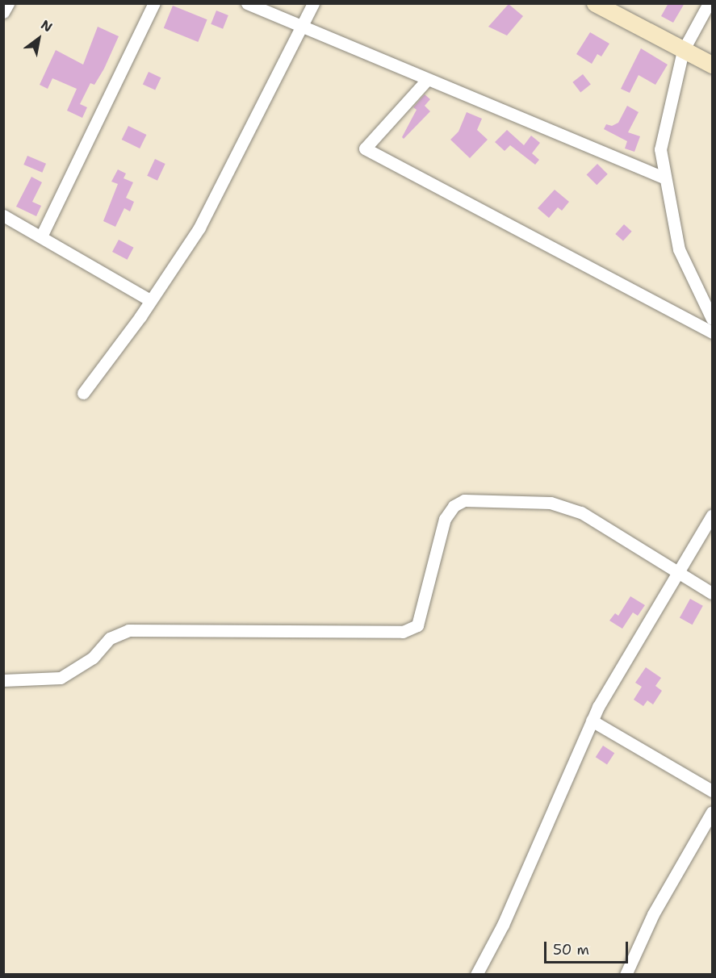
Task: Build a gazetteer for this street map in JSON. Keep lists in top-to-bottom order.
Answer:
{
  "scale_bar": "50 m",
  "north": "top right"
}
